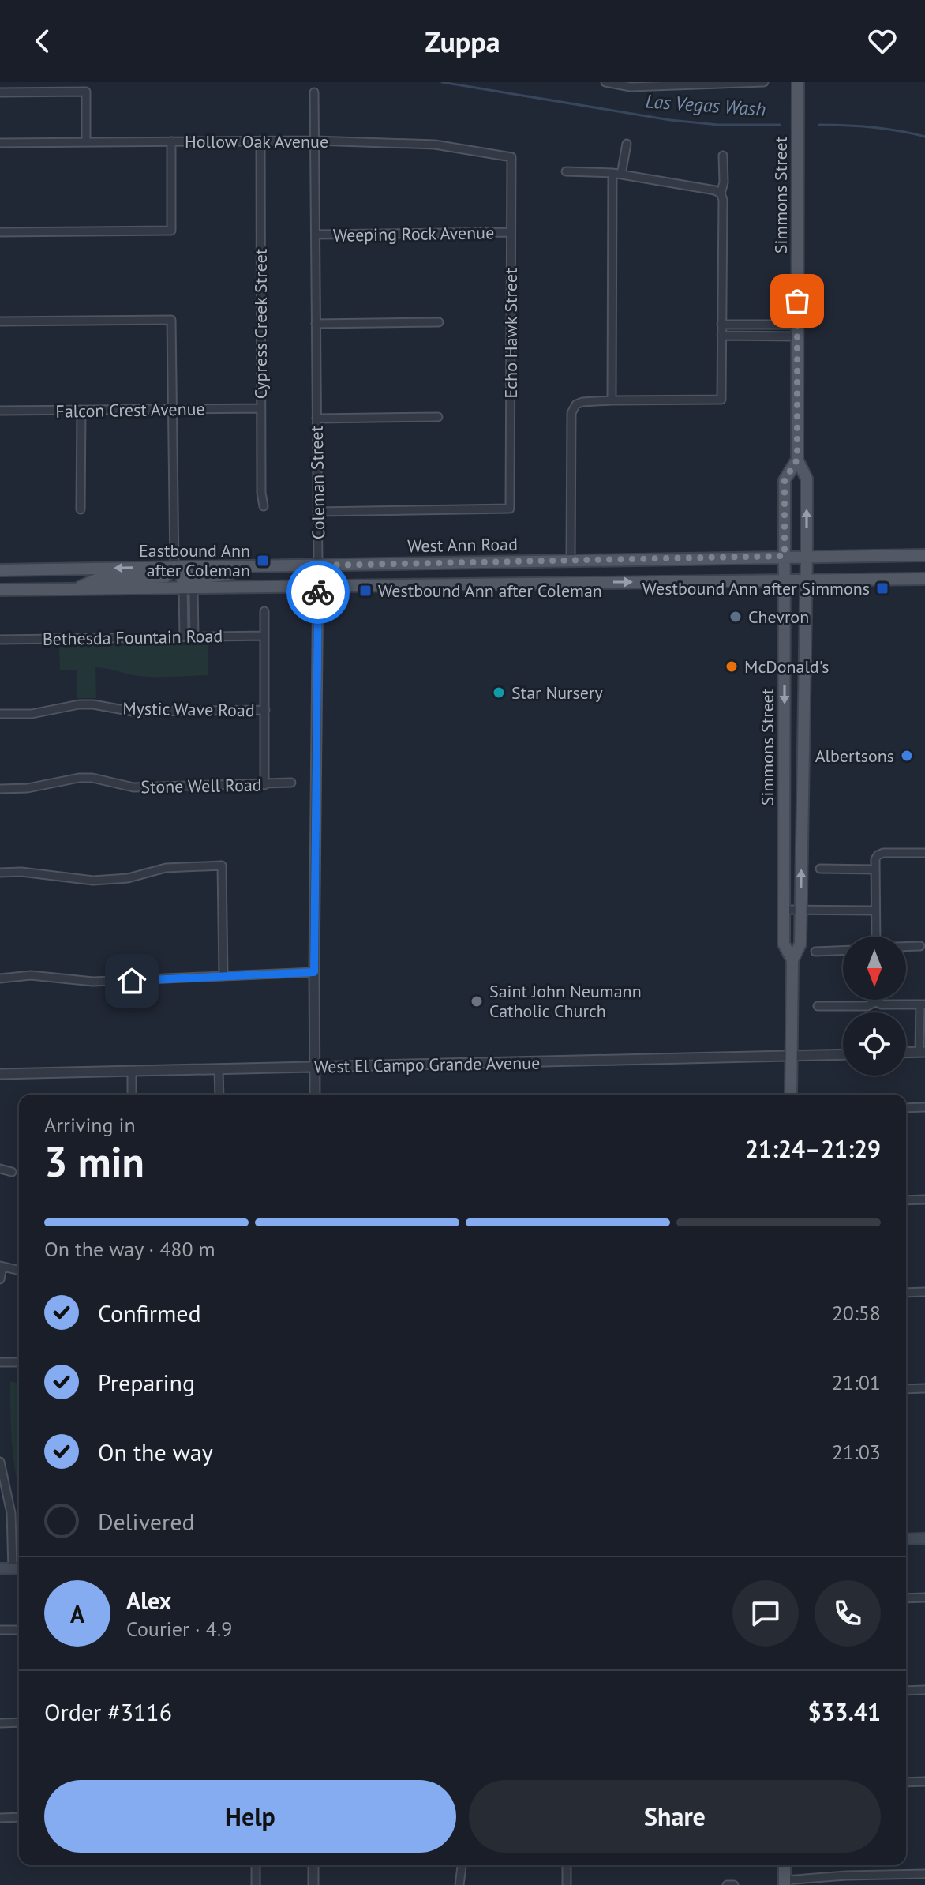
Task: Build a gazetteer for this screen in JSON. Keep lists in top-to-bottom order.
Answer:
{
  "streets": {
    "main road": ["Simmons Street", "West Ann Road"],
    "street": [
      "Hollow Oak Avenue",
      "Weeping Rock Avenue",
      "Cypress Creek Street",
      "Echo Hawk Street",
      "Falcon Crest Avenue",
      "Coleman Street",
      "Bethesda Fountain Road",
      "Mystic Wave Road",
      "Stone Well Road",
      "West El Campo Grande Avenue"
    ]
  },
  "crossings": [
    ["Hollow Oak Avenue", "Cypress Creek Street"],
    ["Hollow Oak Avenue", "Echo Hawk Street"],
    ["Hollow Oak Avenue", "Coleman Street"],
    ["Simmons Street", "West Ann Road"],
    ["Simmons Street", "West El Campo Grande Avenue"],
    ["Weeping Rock Avenue", "Echo Hawk Street"],
    ["Weeping Rock Avenue", "Coleman Street"],
    ["Cypress Creek Street", "Falcon Crest Avenue"],
    ["Echo Hawk Street", "Coleman Street"],
    ["Coleman Street", "West Ann Road"],
    ["Coleman Street", "West El Campo Grande Avenue"]
  ],
  "water": ["Las Vegas Wash"],
  "places": {
    "transit": ["Eastbound Ann after Coleman", "Westbound Ann after Simmons", "Westbound Ann after Coleman"],
    "other": [
      "Chevron",
      "McDonald's",
      "Star Nursery",
      "Albertsons",
      "Saint John Neumann Catholic Church"
    ]
  },
  "north": "bottom",
  "page": {
    "header": "Zuppa",
    "heading": ["3 min", "Arriving in", "21:24–21:29"],
    "panel": [
      "Alex",
      "Courier · 4.9",
      "Order #3116",
      "$33.41"
    ],
    "bar": "On the way · 480 m",
    "list": [
      ["Confirmed", "20:58"],
      ["Preparing", "21:01"],
      ["On the way", "21:03"],
      "Delivered"
    ],
    "round": "A",
    "buttons": ["Help", "Share"]
  }
}
